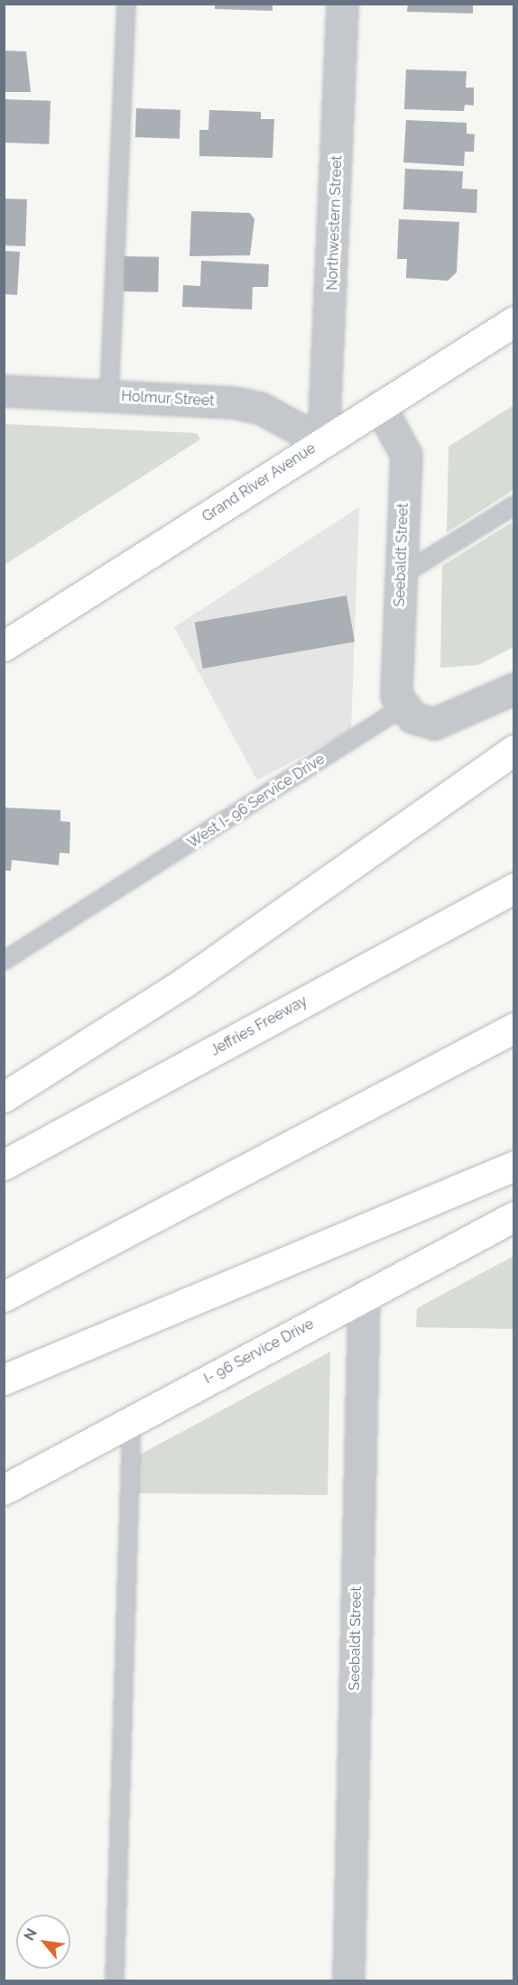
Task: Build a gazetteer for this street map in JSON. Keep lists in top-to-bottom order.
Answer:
{
  "streets": {
    "main road": ["Grand River Avenue", "Jeffries Freeway", "I- 96 Service Drive"],
    "street": ["Northwestern Street", "Holmur Street", "Seebaldt Street"],
    "lane": ["West I- 96 Service Drive"]
  },
  "crossings": [
    ["Northwestern Street", "Holmur Street"],
    ["Northwestern Street", "Grand River Avenue"],
    ["Holmur Street", "Grand River Avenue"],
    ["Grand River Avenue", "Seebaldt Street"],
    ["Seebaldt Street", "West I- 96 Service Drive"],
    ["Seebaldt Street", "I- 96 Service Drive"]
  ],
  "north": "top left"
}
